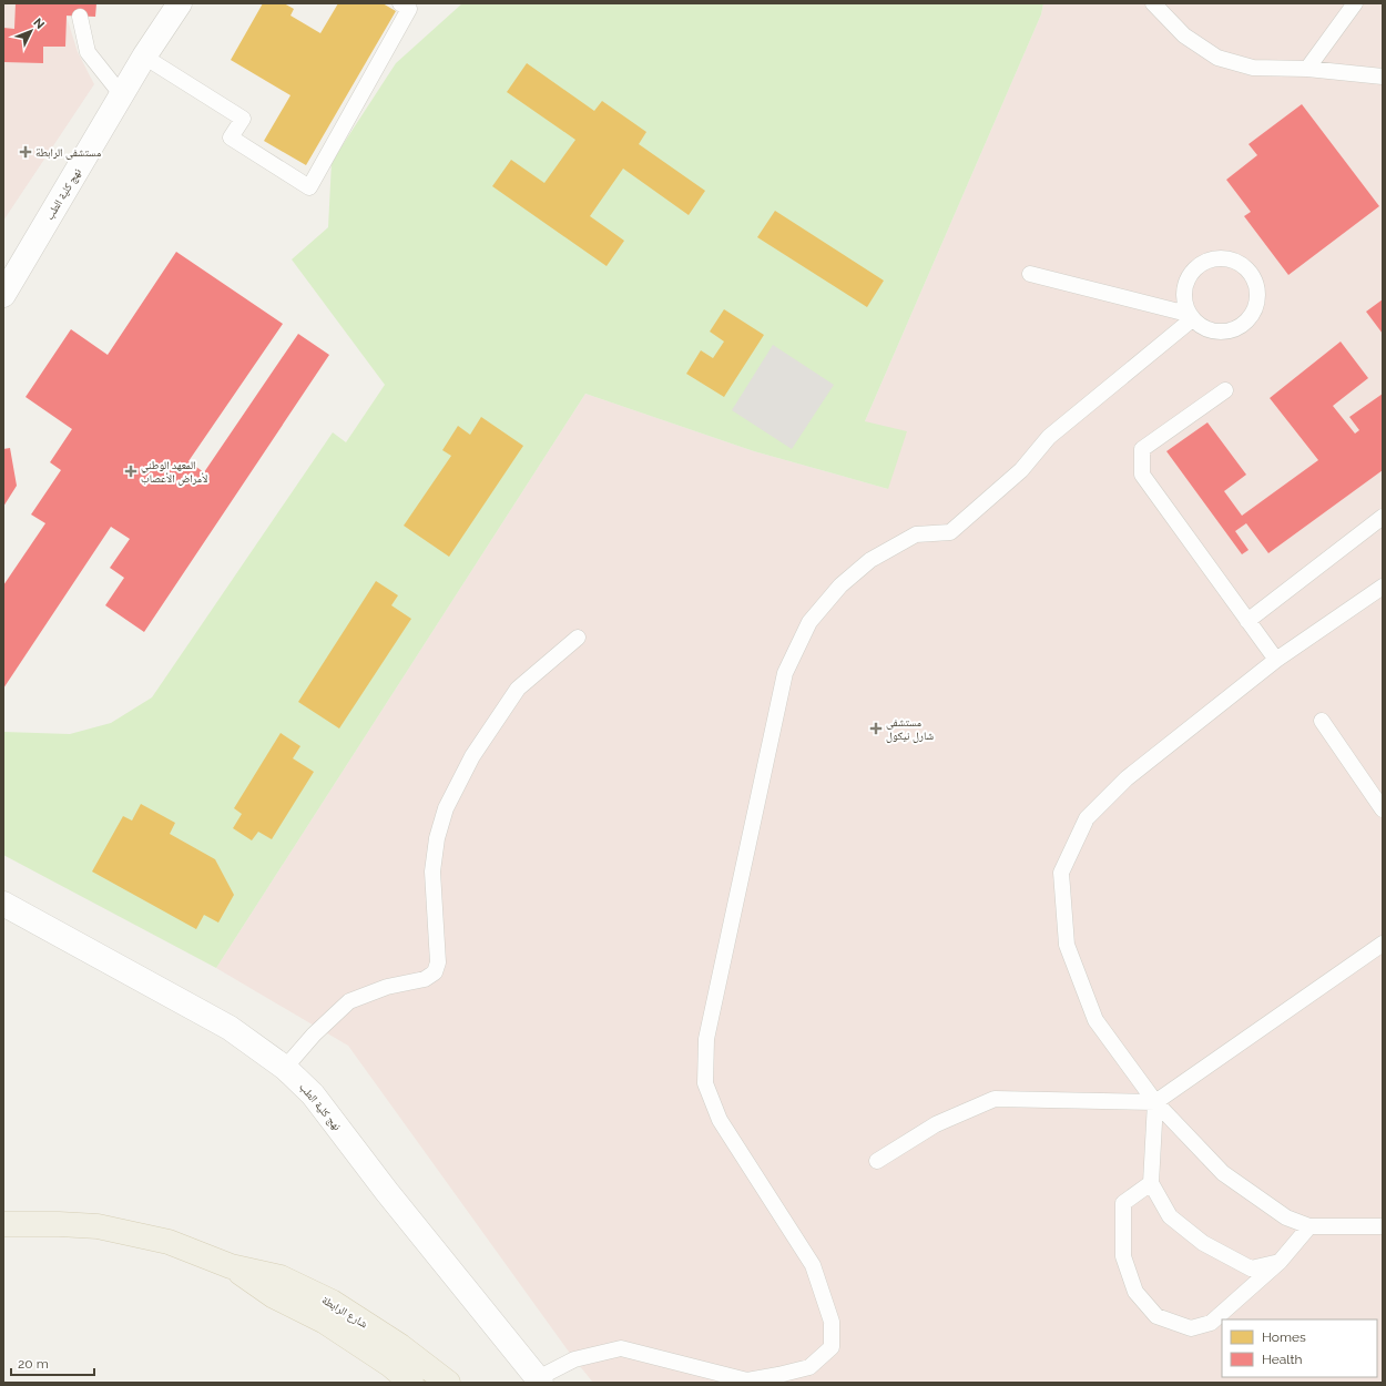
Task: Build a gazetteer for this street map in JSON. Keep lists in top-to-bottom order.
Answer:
{
  "streets": {
    "main road": ["شارع الرابطة"],
    "street": ["نهج كلية الطب"]
  },
  "places": {
    "health": ["مستشفى الرابطة", "المعهد الوطني لأمراض الأعصاب", "مستشفى شارل نيكول"]
  },
  "legend": ["Homes", "Health"],
  "scale_bar": "20 m",
  "north": "top right"
}
